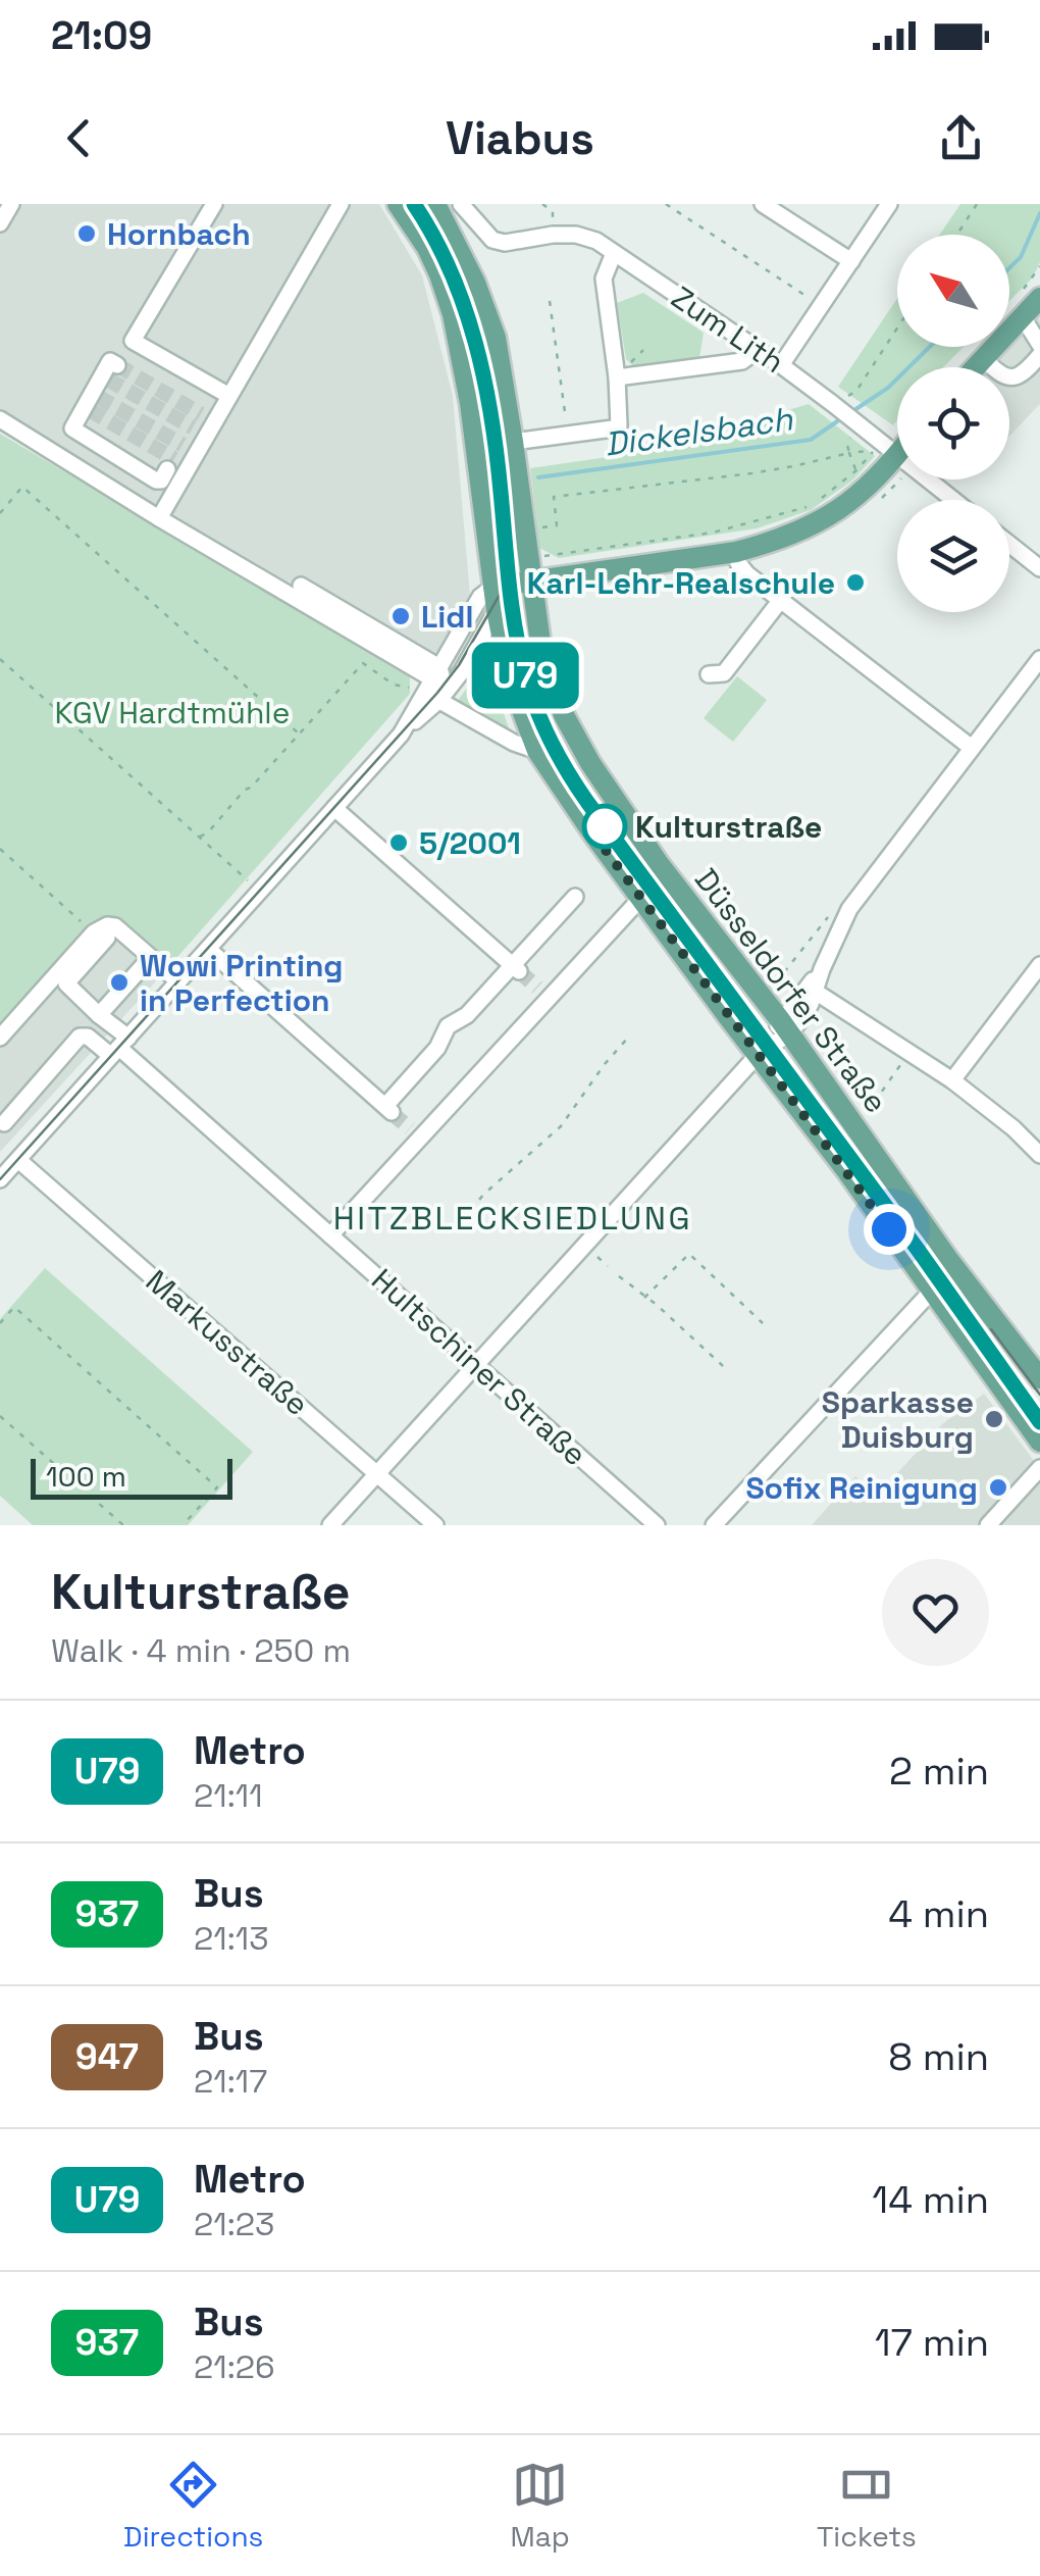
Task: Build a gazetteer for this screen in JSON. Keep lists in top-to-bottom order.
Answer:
{
  "streets": {
    "main road": ["Düsseldorfer Straße"],
    "street": ["Zum Lith", "Markusstraße", "Hultschiner Straße"]
  },
  "districts": ["HITZBLECKSIEDLUNG"],
  "water": ["Dickelsbach"],
  "parks": ["KGV Hardtmühle"],
  "places": [
    "Hornbach",
    "Karl-Lehr-Realschule",
    "Lidl",
    "Kulturstraße",
    "5/2001",
    "Wowi Printing in Perfection",
    "Sparkasse Duisburg",
    "Sofix Reinigung"
  ],
  "lines": ["metro line U79"],
  "scale_bar": "100 m",
  "north": "top left",
  "page": {
    "status": "21:09",
    "header": "Viabus",
    "on_map": "U79",
    "scale": "100 m",
    "heading": ["Kulturstraße", "Walk · 4 min · 250 m"],
    "list": [
      {
        "mark": "U79",
        "name": "Metro",
        "note": "21:11",
        "value": "2 min"
      },
      {
        "mark": "937",
        "name": "Bus",
        "note": "21:13",
        "value": "4 min"
      },
      {
        "mark": "947",
        "name": "Bus",
        "note": "21:17",
        "value": "8 min"
      },
      {
        "mark": "U79",
        "name": "Metro",
        "note": "21:23",
        "value": "14 min"
      },
      {
        "mark": "937",
        "name": "Bus",
        "note": "21:26",
        "value": "17 min"
      }
    ],
    "tabs": ["Directions", "Map", "Tickets"]
  }
}
